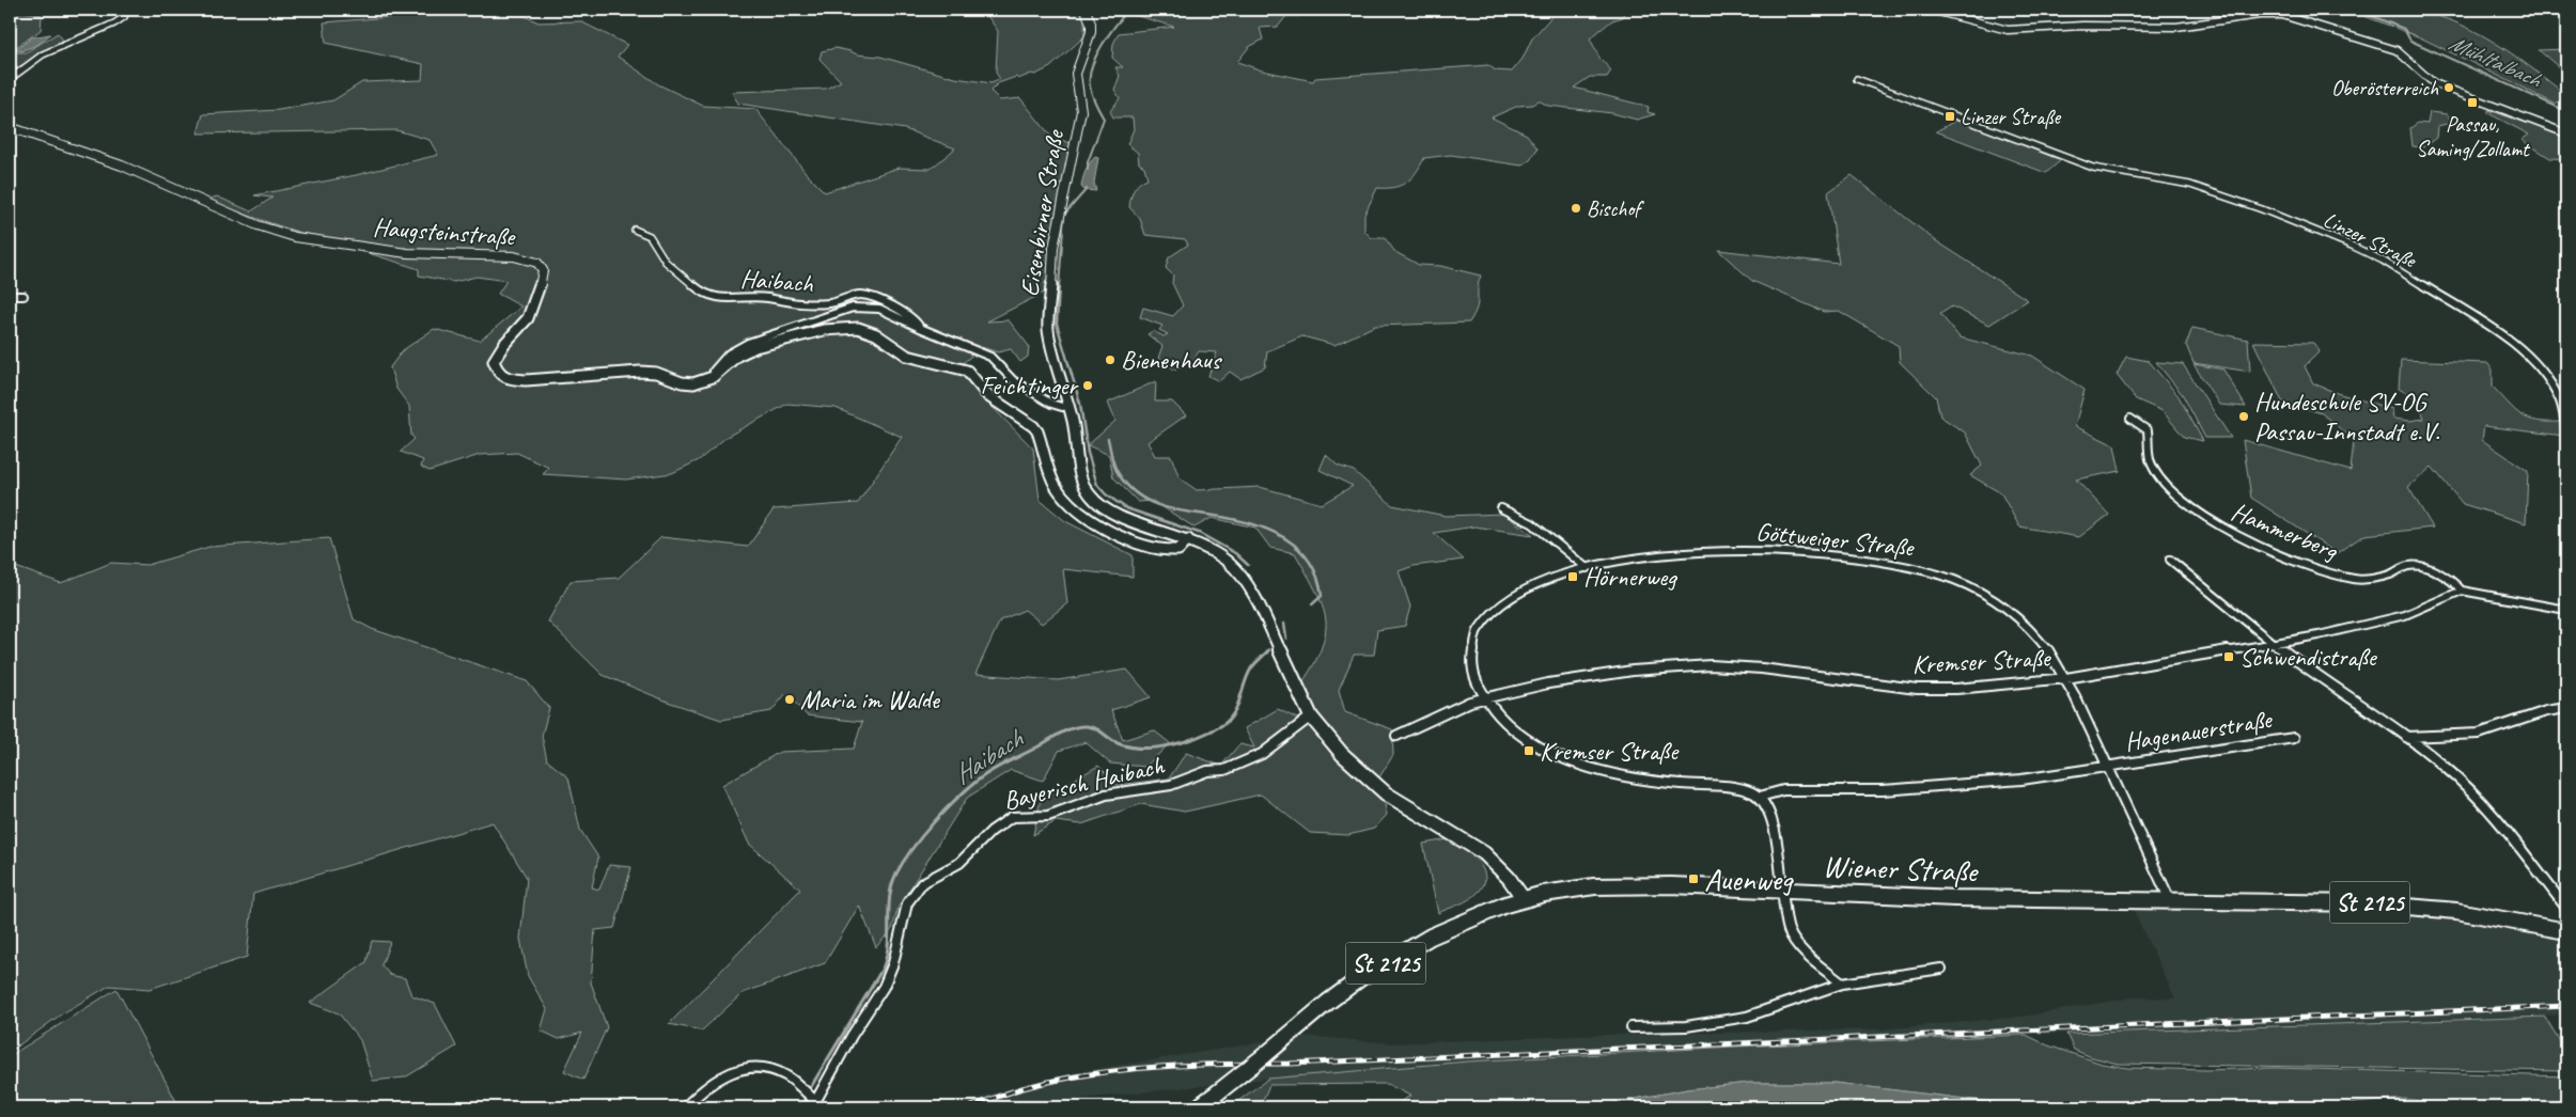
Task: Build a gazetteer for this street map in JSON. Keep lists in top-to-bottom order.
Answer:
{
  "streets": {
    "main road": [
      "Eisenbirner Straße",
      "Haugsteinstraße",
      "Wiener Straße",
      "St 2125"
    ],
    "street": [
      "Linzer Straße",
      "Haibach",
      "Hammerberg",
      "Göttweiger Straße",
      "Kremser Straße",
      "Hagenauerstraße",
      "Bayerisch Haibach"
    ]
  },
  "crossings": [
    ["Eisenbirner Straße", "Haugsteinstraße"],
    ["Eisenbirner Straße", "Haibach"],
    ["Eisenbirner Straße", "Bayerisch Haibach"],
    ["Eisenbirner Straße", "Wiener Straße"],
    ["Göttweiger Straße", "Kremser Straße"],
    ["Göttweiger Straße", "Hagenauerstraße"],
    ["Göttweiger Straße", "Wiener Straße"]
  ],
  "water": ["Mühltalbach", "Haibach"],
  "places": {
    "other": [
      "Oberösterreich",
      "Bischof",
      "Bienenhaus",
      "Feichtinger",
      "Hundeschule SV-OG Passau-Innstadt e.V.",
      "Maria im Walde"
    ],
    "transit": [
      "Passau, Saming/Zollamt",
      "Linzer Straße",
      "Hörnerweg",
      "Schwendistraße",
      "Kremser Straße",
      "Auenweg"
    ]
  }
}
